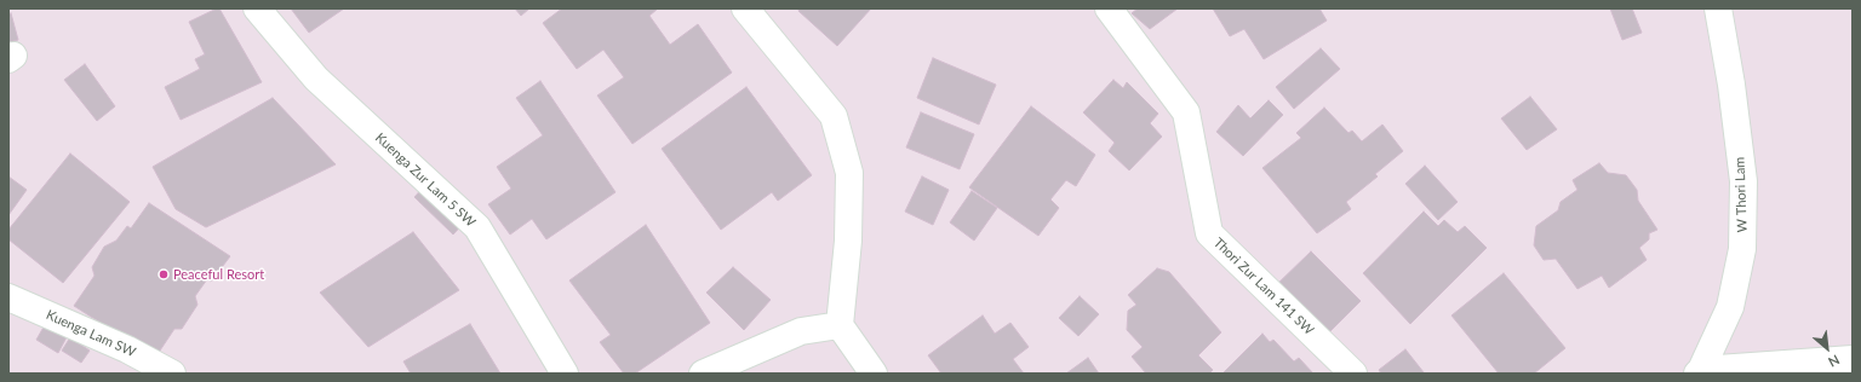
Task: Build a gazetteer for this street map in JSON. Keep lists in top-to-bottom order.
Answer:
{
  "streets": {
    "street": [
      "Kuenga Zur Lam 5 SW",
      "W Thori Lam",
      "Thori Zur Lam 141 SW",
      "Kuenga Lam SW"
    ]
  },
  "places": ["Peaceful Resort"],
  "north": "bottom right"
}
